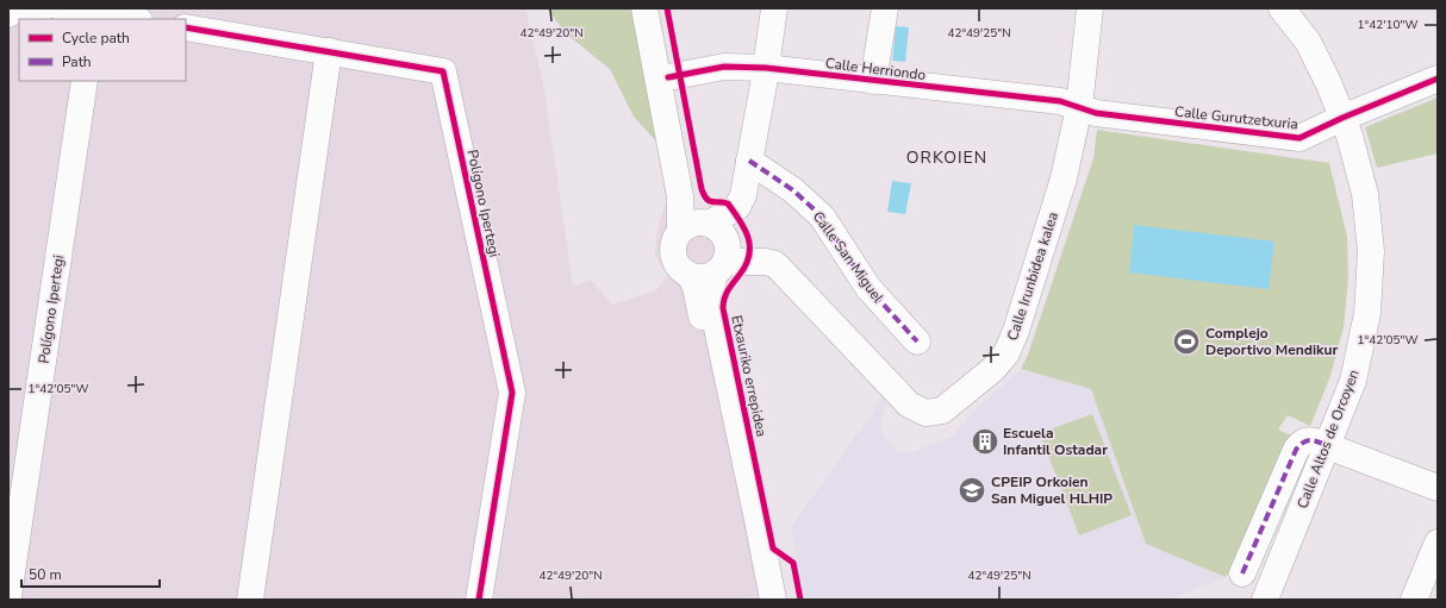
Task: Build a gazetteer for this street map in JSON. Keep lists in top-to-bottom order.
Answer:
{
  "streets": {
    "street": [
      "Calle Herriondo",
      "Calle Gurutzetxuria",
      "Polígono Ipertegi",
      "Calle San Miguel",
      "Calle Irunbidea kalea",
      "Etxauriko errepidea",
      "Calle Altos de Orcoyen"
    ]
  },
  "crossings": [
    ["Calle Herriondo", "Calle Gurutzetxuria"],
    ["Calle Herriondo", "Calle Irunbidea kalea"],
    ["Calle Gurutzetxuria", "Calle Irunbidea kalea"],
    ["Calle Gurutzetxuria", "Calle Altos de Orcoyen"],
    ["Calle Irunbidea kalea", "Etxauriko errepidea"]
  ],
  "districts": ["ORKOIEN"],
  "places": {
    "sports": ["Complejo Deportivo Mendikur"],
    "building": ["Escuela Infantil Ostadar"],
    "school or university": ["CPEIP Orkoien San Miguel HLHIP"]
  },
  "legend": ["Cycle path", "Path"],
  "scale_bar": "50 m",
  "coordinates": [
    "1°42'10\"W",
    "42°49'20\"N",
    "42°49'25\"N",
    "1°42'05\"W"
  ]
}
